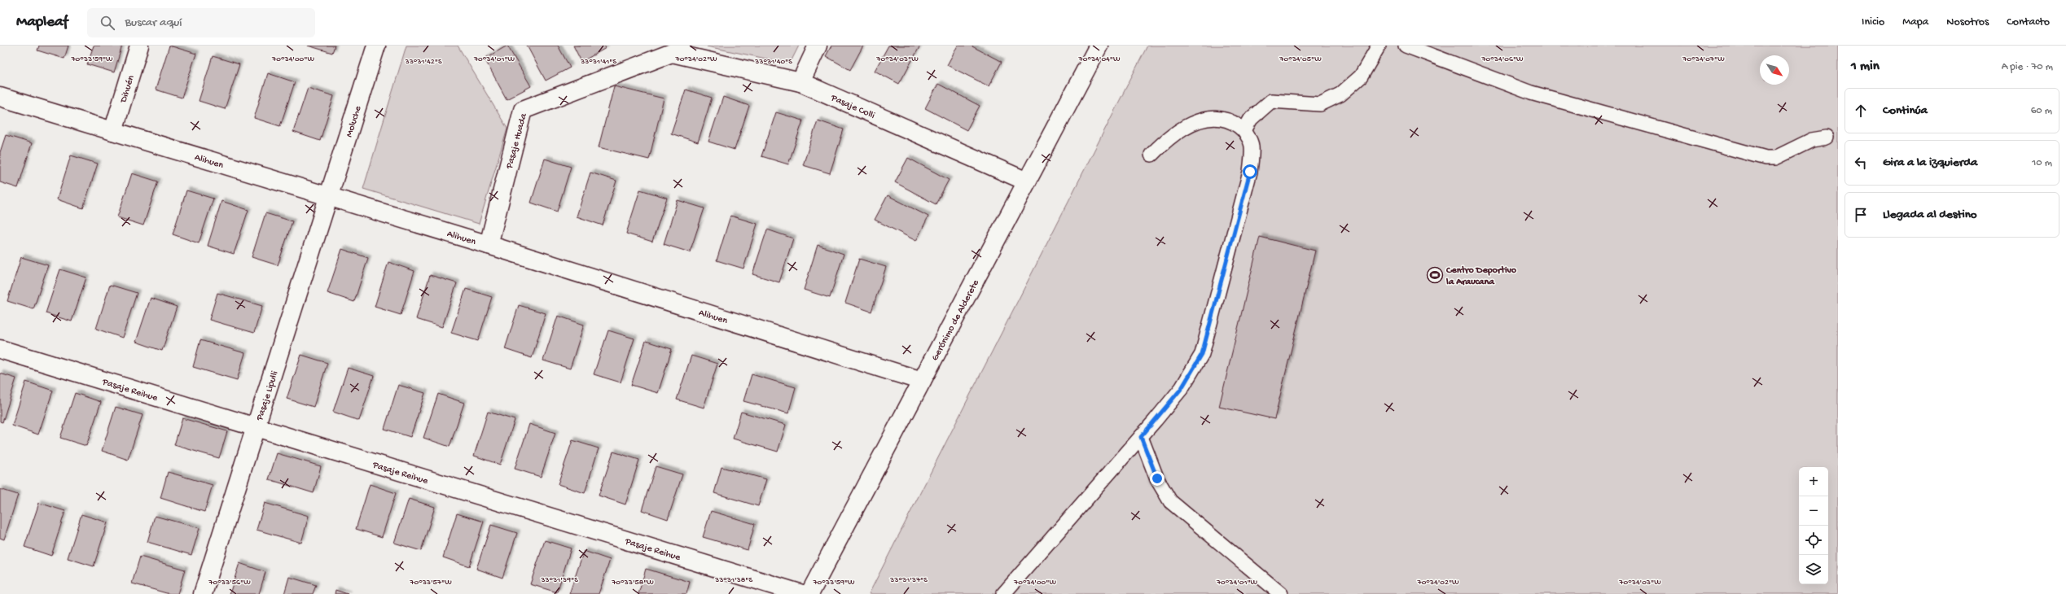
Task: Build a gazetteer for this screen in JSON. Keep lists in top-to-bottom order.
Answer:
{
  "streets": {
    "street": [
      "Dihuén",
      "Pasaje Colli",
      "Moluche",
      "Pasaje Huada",
      "Alihuen",
      "Gerónimo de Alderete",
      "Pasaje Reihue",
      "Pasaje Lipulli"
    ]
  },
  "crossings": [
    ["Dihuén", "Alihuen"],
    ["Pasaje Colli", "Pasaje Huada"],
    ["Pasaje Colli", "Gerónimo de Alderete"],
    ["Moluche", "Alihuen"],
    ["Moluche", "Pasaje Lipulli"],
    ["Pasaje Huada", "Alihuen"],
    ["Alihuen", "Gerónimo de Alderete"],
    ["Alihuen", "Pasaje Lipulli"],
    ["Pasaje Reihue", "Pasaje Lipulli"]
  ],
  "places": {
    "sports": ["Centro Deportivo la Araucana"]
  },
  "north": "bottom right",
  "page": {
    "header": "Mapleaf",
    "search": "Buscar aquí",
    "nav": [
      "Inicio",
      "Mapa",
      "Nosotros",
      "Contacto"
    ],
    "heading": ["1 min", "A pie · 70 m"],
    "list": [
      ["Continúa", "60 m"],
      ["Gira a la izquierda", "10 m"],
      "Llegada al destino"
    ],
    "map_buttons": ["+", "−"]
  },
  "coordinates": [
    "70°33'59\"W",
    "70°34'00\"W",
    "70°34'01\"W",
    "70°34'02\"W",
    "70°34'06\"W",
    "70°34'03\"W",
    "70°34'04\"W",
    "70°34'05\"W",
    "70°34'07\"W",
    "33°31'42\"S",
    "33°31'41\"S",
    "33°31'40\"S",
    "33°31'39\"S",
    "33°31'38\"S",
    "33°31'37\"S",
    "70°33'56\"W",
    "70°33'57\"W",
    "70°33'58\"W"
  ]
}
